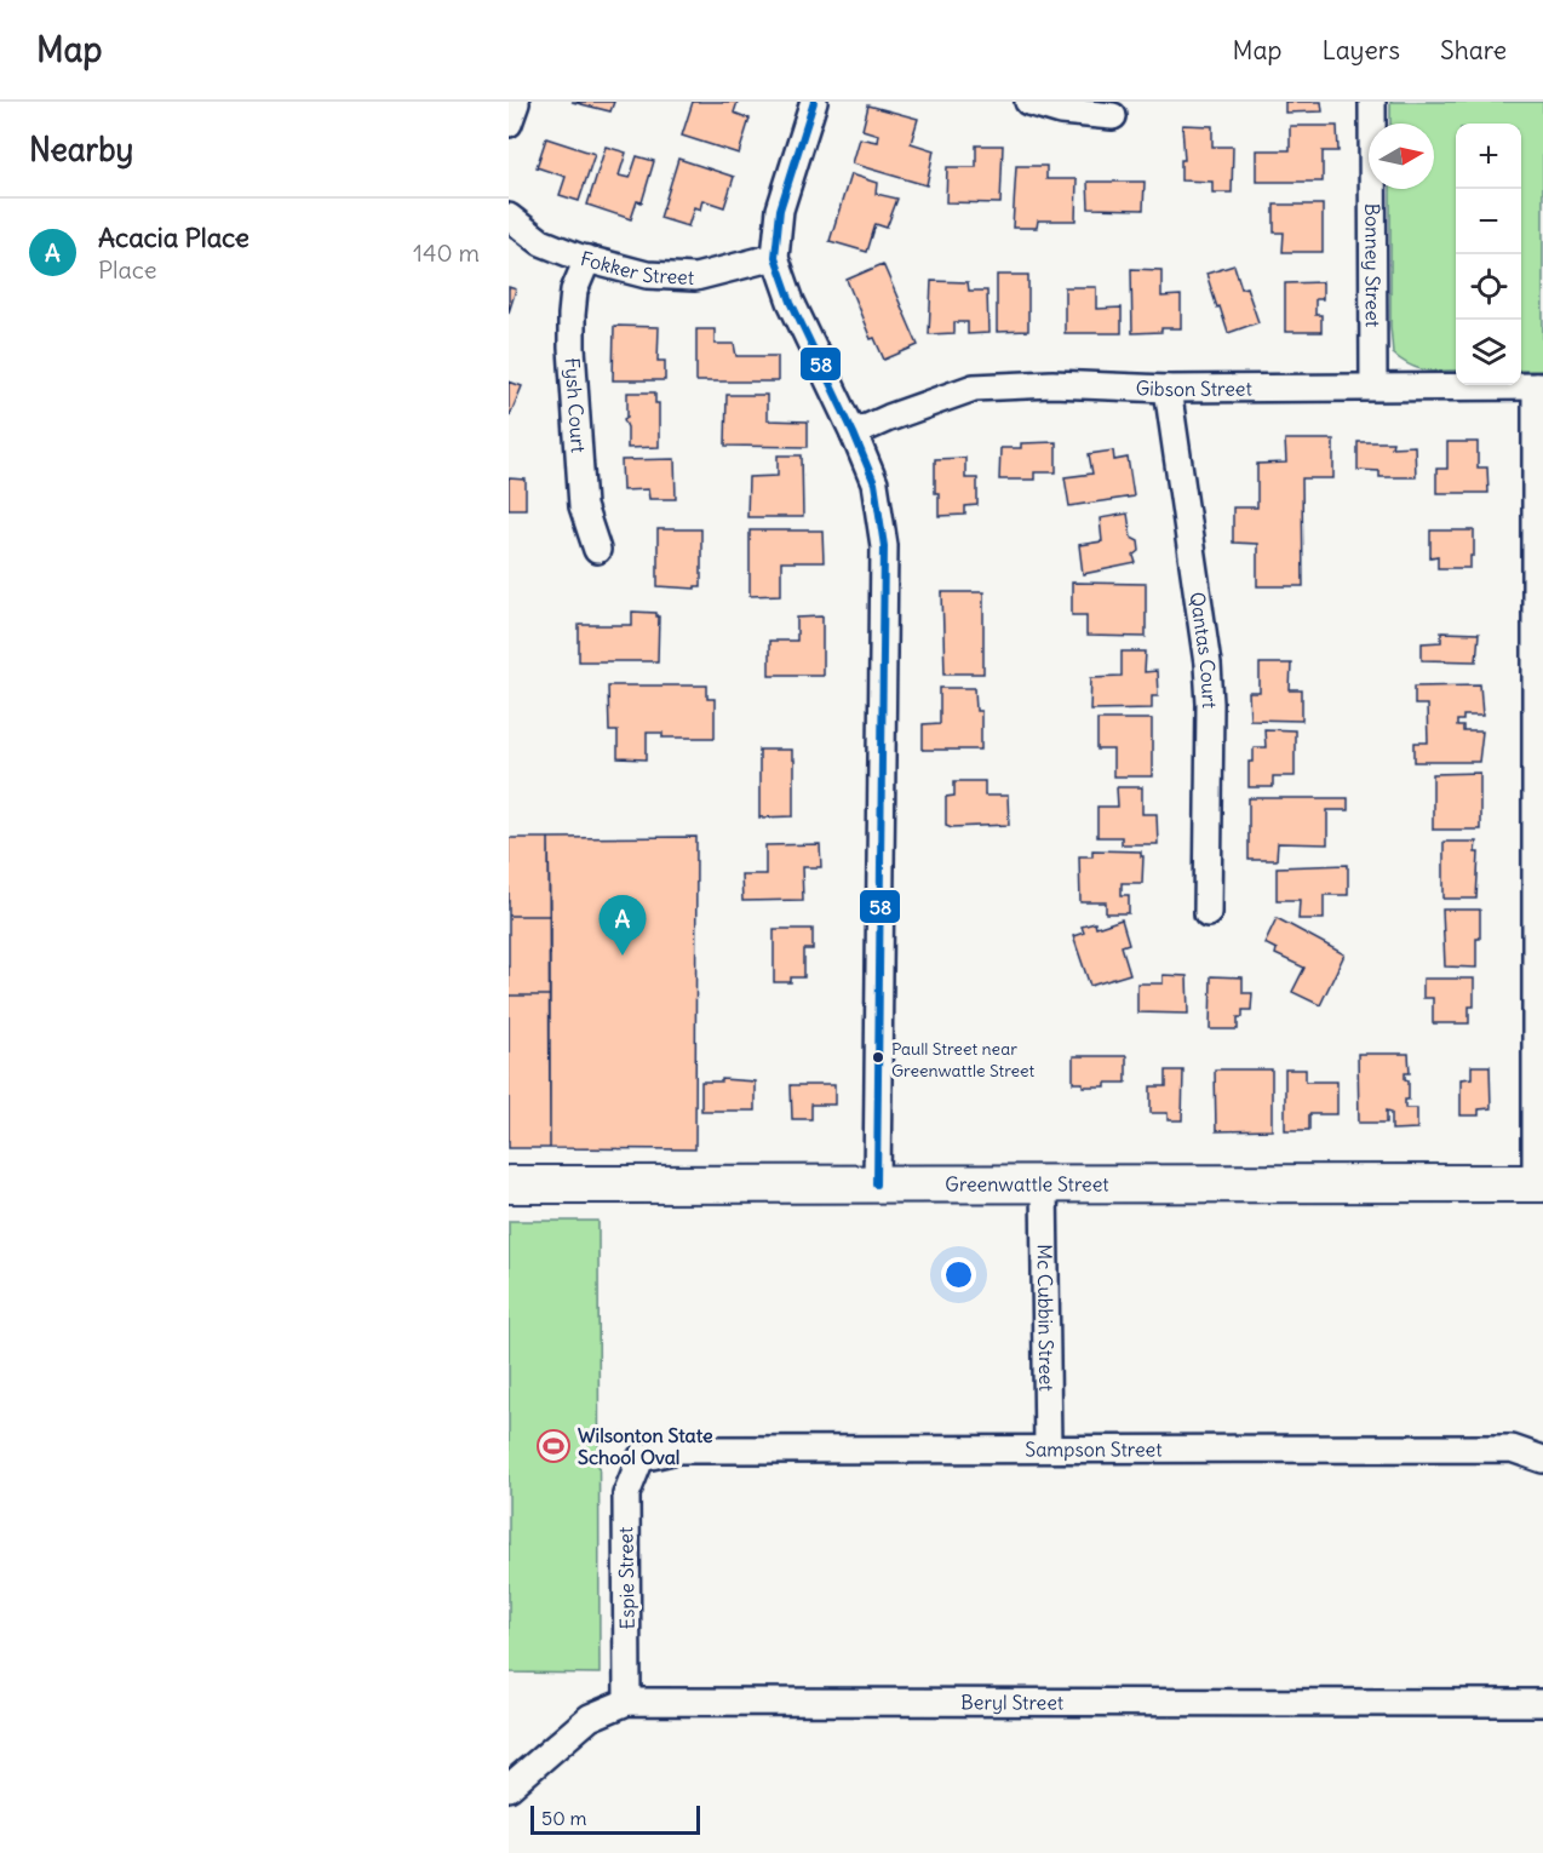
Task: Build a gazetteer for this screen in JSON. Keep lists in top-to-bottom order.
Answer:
{
  "streets": {
    "main road": ["Greenwattle Street"],
    "street": [
      "Fokker Street",
      "Bonney Street",
      "Gibson Street",
      "Fysh Court",
      "Qantas Court",
      "Mc Cubbin Street",
      "Sampson Street",
      "Espie Street",
      "Beryl Street"
    ]
  },
  "crossings": [
    ["Fokker Street", "Fysh Court"],
    ["Bonney Street", "Gibson Street"],
    ["Gibson Street", "Qantas Court"],
    ["Greenwattle Street", "Mc Cubbin Street"],
    ["Mc Cubbin Street", "Sampson Street"],
    ["Sampson Street", "Espie Street"],
    ["Espie Street", "Beryl Street"]
  ],
  "places": {
    "other": ["Paull Street near Greenwattle Street"],
    "sports": ["Wilsonton State School Oval"]
  },
  "lines": ["transit line 58"],
  "scale_bar": "50 m",
  "north": "right",
  "page": {
    "header": "Map",
    "nav": ["Map", "Layers", "Share"],
    "heading": "Nearby",
    "map_buttons": ["+", "−"],
    "list": [
      {
        "mark": "A",
        "name": "Acacia Place",
        "note": "Place",
        "value": "140 m"
      }
    ],
    "pins": "A",
    "scale": "50 m"
  }
}
